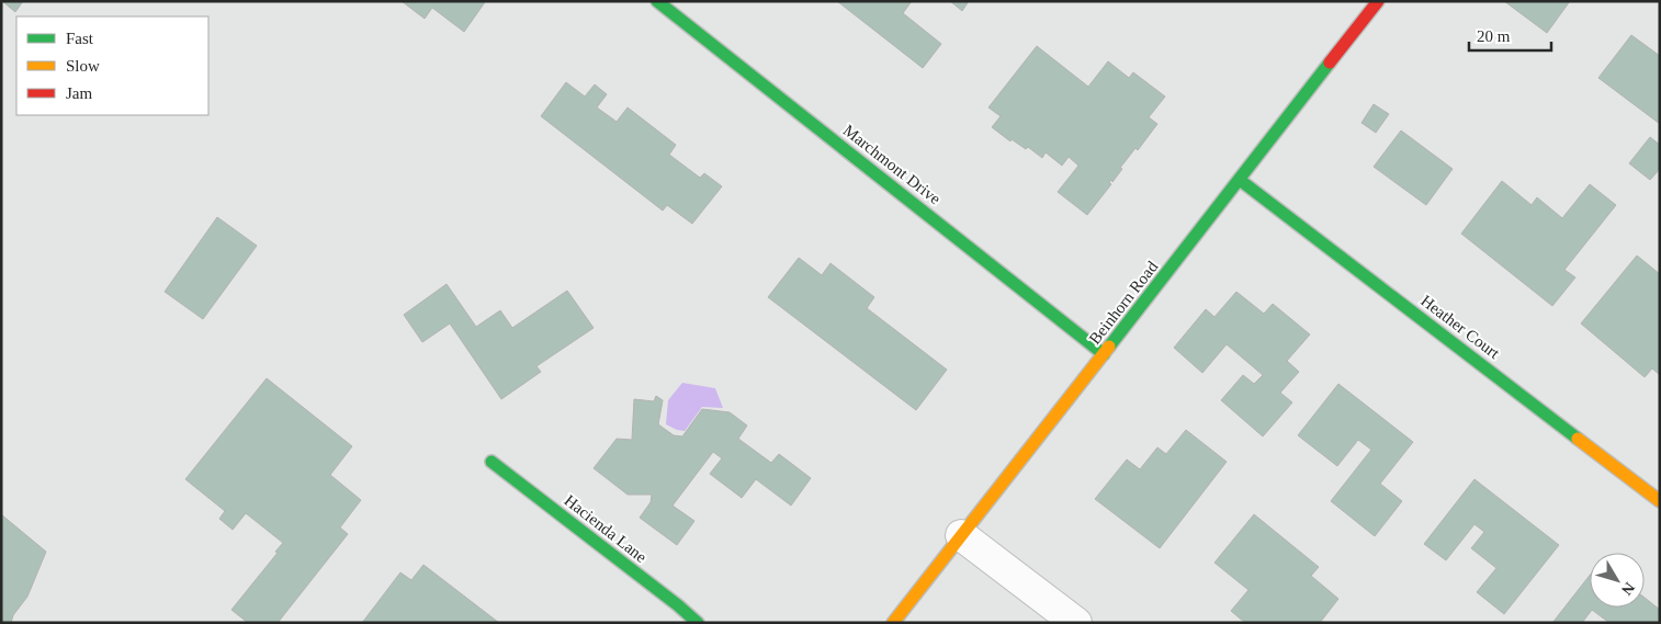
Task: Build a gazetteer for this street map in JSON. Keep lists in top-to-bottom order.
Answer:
{
  "streets": {
    "street": [
      "Marchmont Drive",
      "Beinhorn Road",
      "Heather Court",
      "Hacienda Lane"
    ]
  },
  "crossings": [
    ["Marchmont Drive", "Beinhorn Road"],
    ["Beinhorn Road", "Heather Court"]
  ],
  "legend": ["Fast", "Slow", "Jam"],
  "scale_bar": "20 m",
  "north": "bottom right"
}
